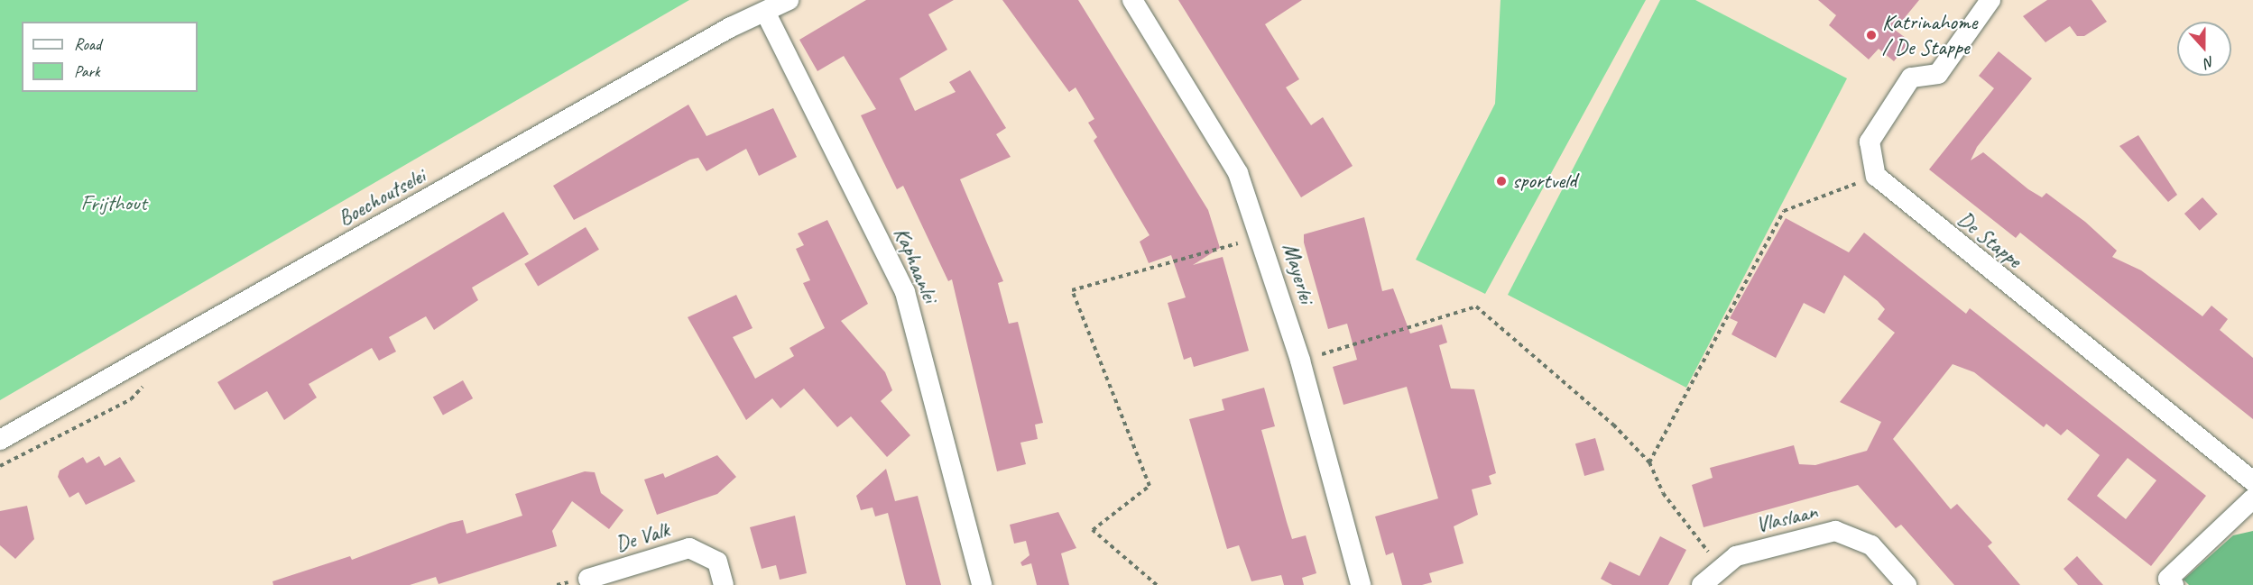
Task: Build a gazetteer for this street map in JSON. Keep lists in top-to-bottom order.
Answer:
{
  "streets": {
    "street": [
      "Boechoutselei",
      "De Stappe",
      "Kaphaanlei",
      "Mayerlei",
      "Vlaslaan",
      "De Valk"
    ]
  },
  "crossings": [
    ["Boechoutselei", "Kaphaanlei"]
  ],
  "parks": ["Frijthout"],
  "places": ["Katrinahome / De Stappe", "sportveld"],
  "legend": ["Road", "Park"],
  "north": "bottom"
}
